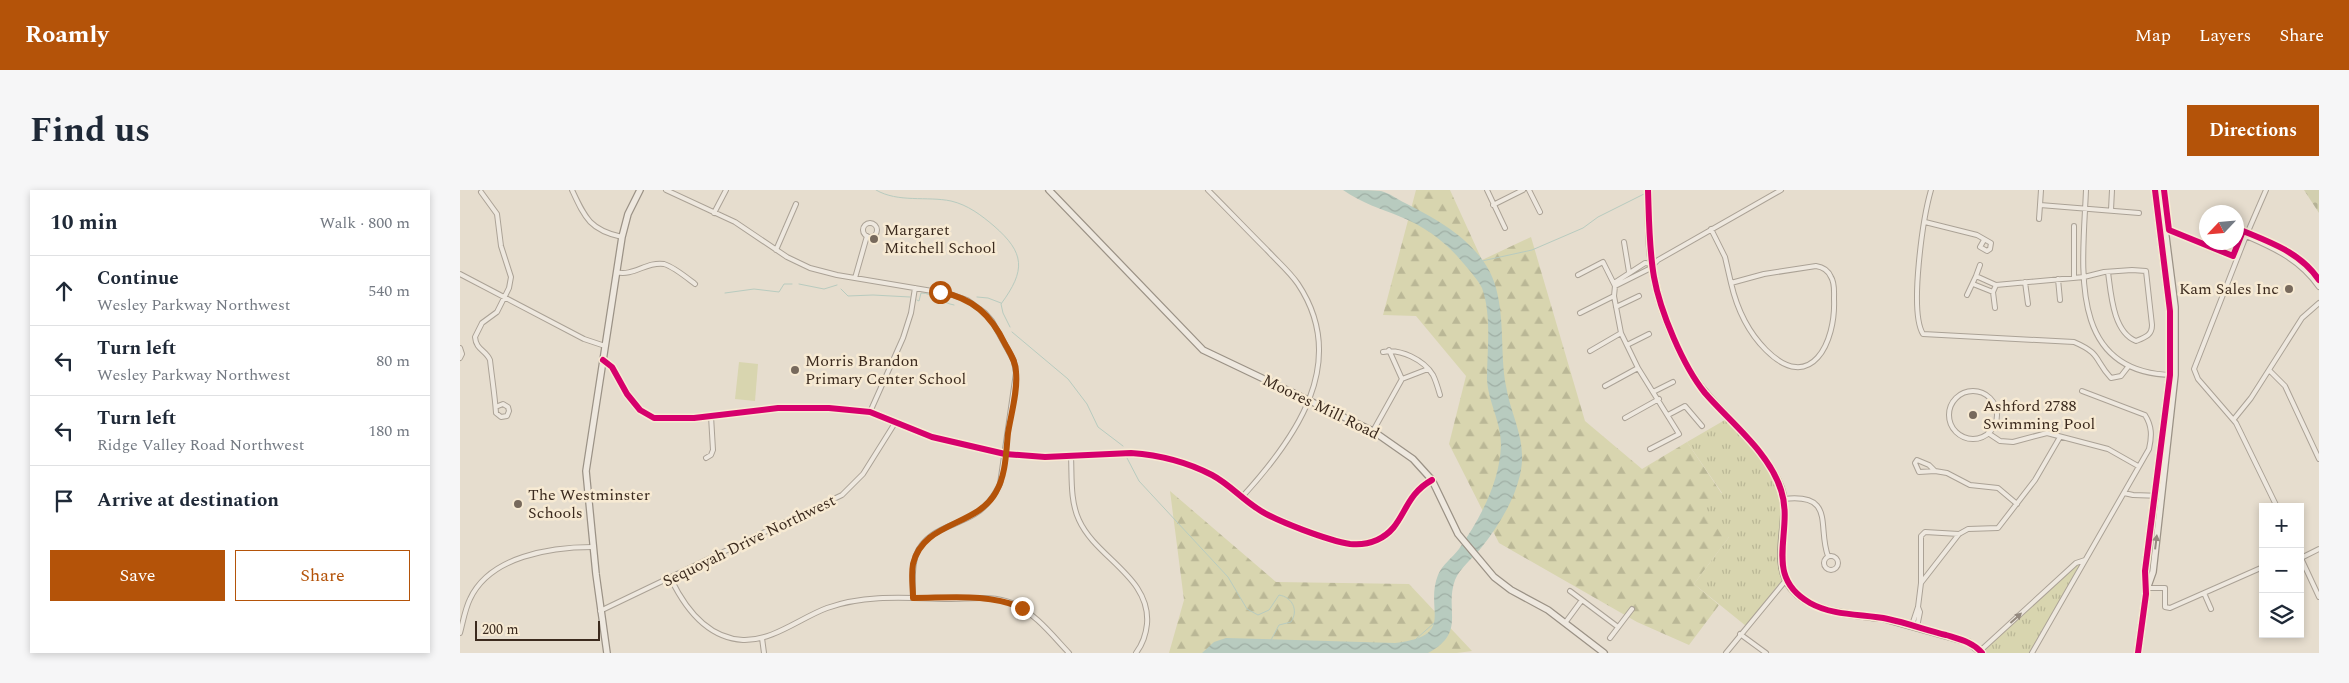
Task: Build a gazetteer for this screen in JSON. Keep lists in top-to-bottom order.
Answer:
{
  "streets": {
    "street": ["Moores Mill Road", "Sequoyah Drive Northwest"]
  },
  "places": [
    "Margaret Mitchell School",
    "Kam Sales Inc",
    "Morris Brandon Primary Center School",
    "Ashford 2788 Swimming Pool",
    "The Westminster Schools"
  ],
  "scale_bar": "200 m",
  "north": "bottom left",
  "page": {
    "header": "Roamly",
    "nav": ["Map", "Layers", "Share"],
    "title": "Find us",
    "buttons": [
      "Directions",
      ["Save", "Share"]
    ],
    "heading": ["10 min", "Walk · 800 m"],
    "list": [
      ["Continue", "Wesley Parkway Northwest", "540 m"],
      ["Turn left", "Wesley Parkway Northwest", "80 m"],
      ["Turn left", "Ridge Valley Road Northwest", "180 m"],
      "Arrive at destination"
    ],
    "map_buttons": ["+", "−"],
    "scale": "200 m"
  }
}
